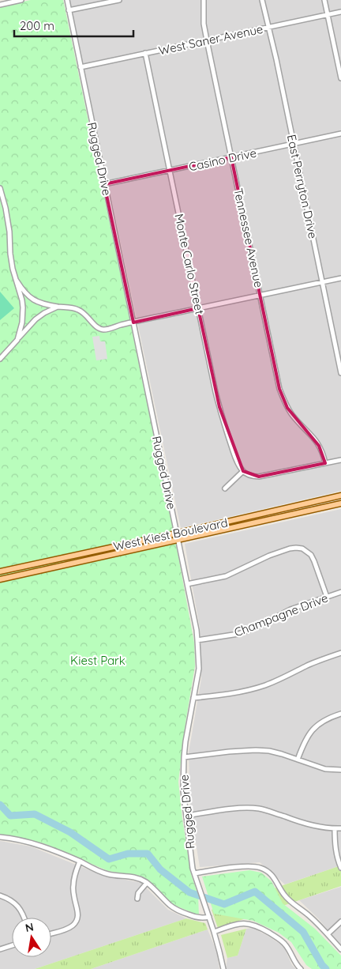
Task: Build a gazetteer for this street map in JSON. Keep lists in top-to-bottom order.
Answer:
{
  "streets": {
    "main road": ["West Kiest Boulevard"],
    "street": [
      "West Saner Avenue",
      "Rugged Drive",
      "Casino Drive",
      "East Perryton Drive",
      "Tennessee Avenue",
      "Monte Carlo Street",
      "Champagne Drive"
    ]
  },
  "crossings": [
    ["West Saner Avenue", "Rugged Drive"],
    ["West Saner Avenue", "East Perryton Drive"],
    ["West Saner Avenue", "Tennessee Avenue"],
    ["West Saner Avenue", "Monte Carlo Street"],
    ["Rugged Drive", "Casino Drive"],
    ["Rugged Drive", "West Kiest Boulevard"],
    ["Rugged Drive", "Champagne Drive"],
    ["Casino Drive", "East Perryton Drive"],
    ["Casino Drive", "Tennessee Avenue"],
    ["Casino Drive", "Monte Carlo Street"]
  ],
  "parks": ["Kiest Park"],
  "scale_bar": "200 m",
  "north": "top"
}
